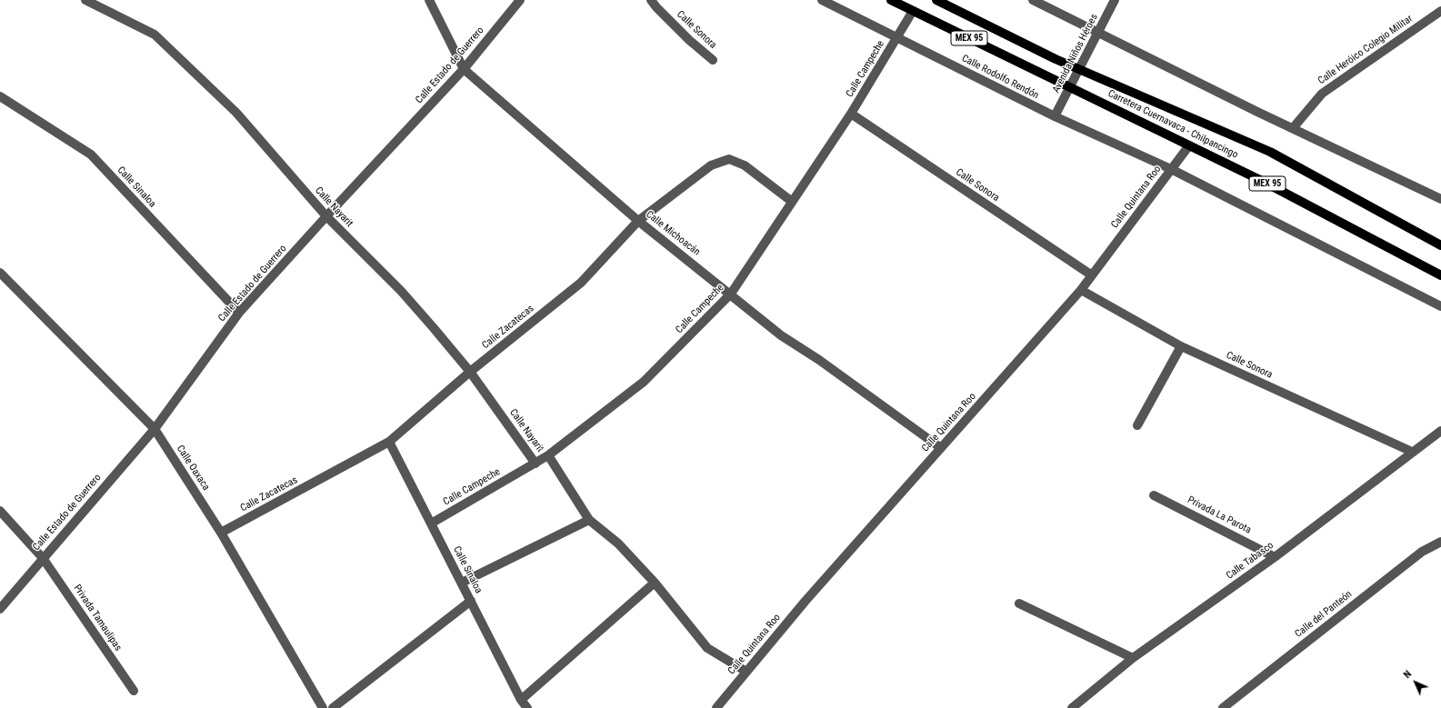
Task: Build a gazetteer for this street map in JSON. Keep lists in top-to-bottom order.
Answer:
{
  "streets": {
    "main road": ["MEX 95", "Carretera Cuernavaca - Chilpancingo"],
    "street": [
      "Calle Sonora",
      "Calle Heróico Colegio Militar",
      "Avenida Niños Héroes",
      "Calle Estado de Guerrero",
      "Calle Campeche",
      "Calle Rodolfo Rendón",
      "Calle Sinaloa",
      "Calle Quintana Roo",
      "Calle Nayarit",
      "Calle Michoacán",
      "Calle Zacatecas",
      "Calle Oaxaca",
      "Privada La Parota",
      "Calle Tabasco",
      "Calle del Panteón",
      "Privada Tamaulipas"
    ]
  },
  "crossings": [
    ["Calle Sonora", "Calle Campeche"],
    ["Calle Sonora", "Calle Quintana Roo"],
    ["Calle Sonora", "Calle Tabasco"],
    ["Avenida Niños Héroes", "Calle Rodolfo Rendón"],
    ["Calle Estado de Guerrero", "Calle Sinaloa"],
    ["Calle Estado de Guerrero", "Calle Nayarit"],
    ["Calle Estado de Guerrero", "Calle Michoacán"],
    ["Calle Estado de Guerrero", "Calle Oaxaca"],
    ["Calle Estado de Guerrero", "Privada Tamaulipas"],
    ["Calle Campeche", "Calle Rodolfo Rendón"],
    ["Calle Campeche", "Carretera Cuernavaca - Chilpancingo"],
    ["Calle Campeche", "Calle Sinaloa"],
    ["Calle Campeche", "Calle Nayarit"],
    ["Calle Campeche", "Calle Michoacán"],
    ["Calle Campeche", "Calle Zacatecas"],
    ["Calle Rodolfo Rendón", "Calle Quintana Roo"],
    ["Carretera Cuernavaca - Chilpancingo", "Calle Quintana Roo"],
    ["Calle Sinaloa", "Calle Zacatecas"],
    ["Calle Quintana Roo", "Calle Nayarit"],
    ["Calle Quintana Roo", "Calle Michoacán"],
    ["Calle Nayarit", "Calle Zacatecas"],
    ["Calle Michoacán", "Calle Zacatecas"],
    ["Calle Zacatecas", "Calle Oaxaca"],
    ["Privada La Parota", "Calle Tabasco"]
  ],
  "north": "top left"
}
